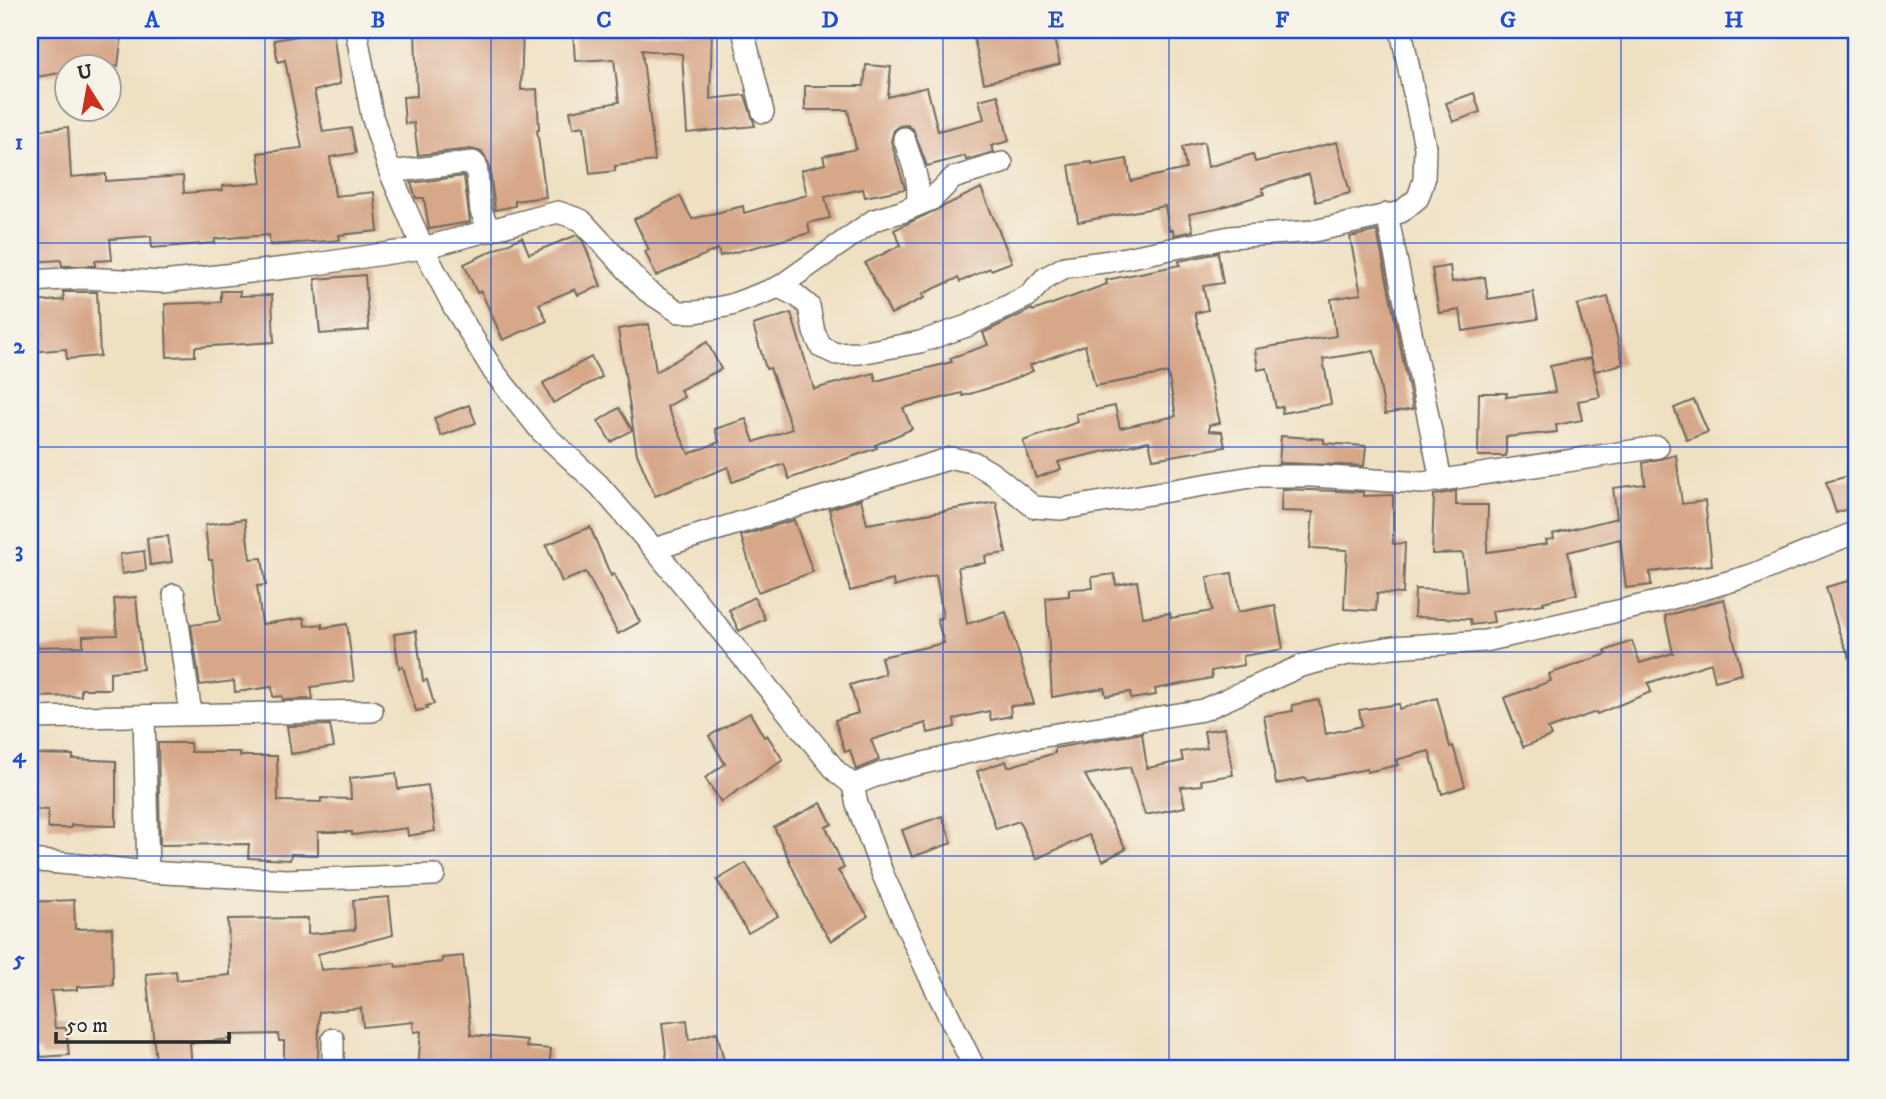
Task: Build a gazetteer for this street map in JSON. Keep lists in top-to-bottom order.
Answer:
{
  "scale_bar": "50 m",
  "north": "top",
  "grid": {
    "columns": [
      "A",
      "B",
      "C",
      "D",
      "E",
      "F",
      "G",
      "H"
    ],
    "rows": [
      "1",
      "2",
      "3",
      "4",
      "5"
    ]
  }
}
